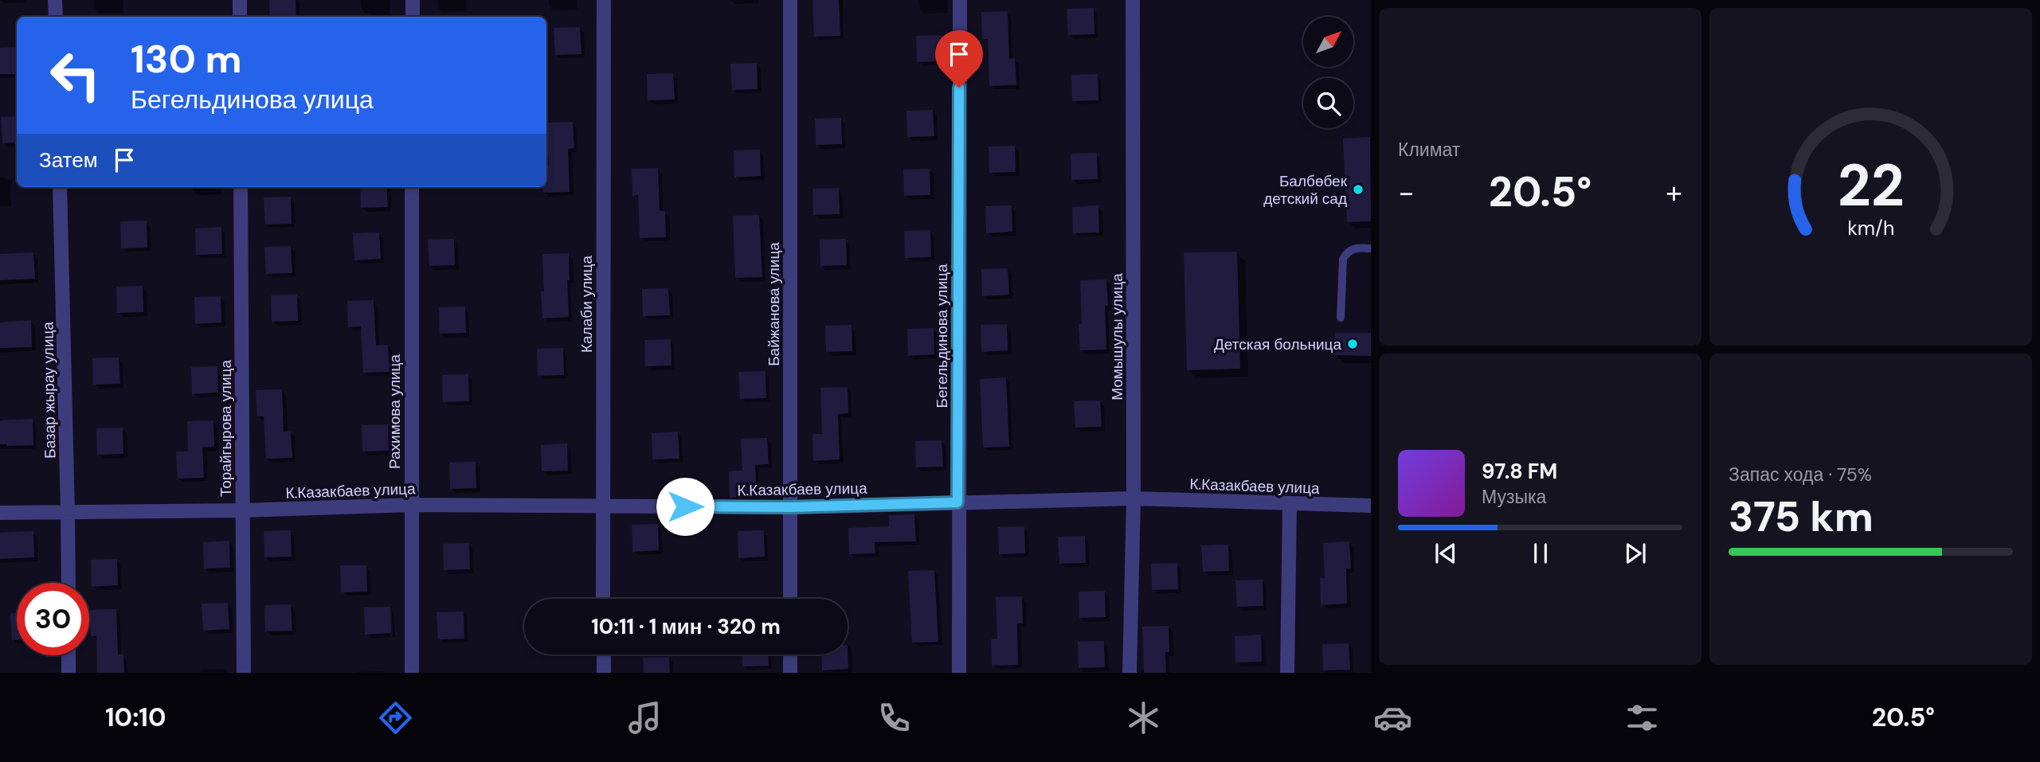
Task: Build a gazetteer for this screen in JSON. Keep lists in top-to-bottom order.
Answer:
{
  "streets": {
    "street": [
      "Калаби улица",
      "Байжанова улица",
      "Бегельдинова улица",
      "Момышулы улица",
      "Базар жырау улица",
      "Рахимова улица",
      "Торайгырова улица",
      "К.Казакбаев улица"
    ]
  },
  "crossings": [
    ["Калаби улица", "К.Казакбаев улица"],
    ["Байжанова улица", "К.Казакбаев улица"],
    ["Бегельдинова улица", "К.Казакбаев улица"],
    ["Момышулы улица", "К.Казакбаев улица"],
    ["Базар жырау улица", "К.Казакбаев улица"],
    ["Рахимова улица", "К.Казакбаев улица"],
    ["Торайгырова улица", "К.Казакбаев улица"]
  ],
  "places": ["Балбөбек детский сад", "Детская больница"],
  "north": "top right",
  "page": {
    "tile": [
      "Климат",
      ["Запас хода · 75%", "375 km"]
    ],
    "turn": ["130 m", "Бегельдинова улица"],
    "then": "Затем",
    "heat": ["−", "20.5°", "+"],
    "song": ["97.8 FM", "Музыка"],
    "limit": "30",
    "trip": "10:11 · 1 мин · 320 m",
    "tabs": ["10:10", "20.5°"],
    "gauge": ["22", "km/h"]
  }
}
